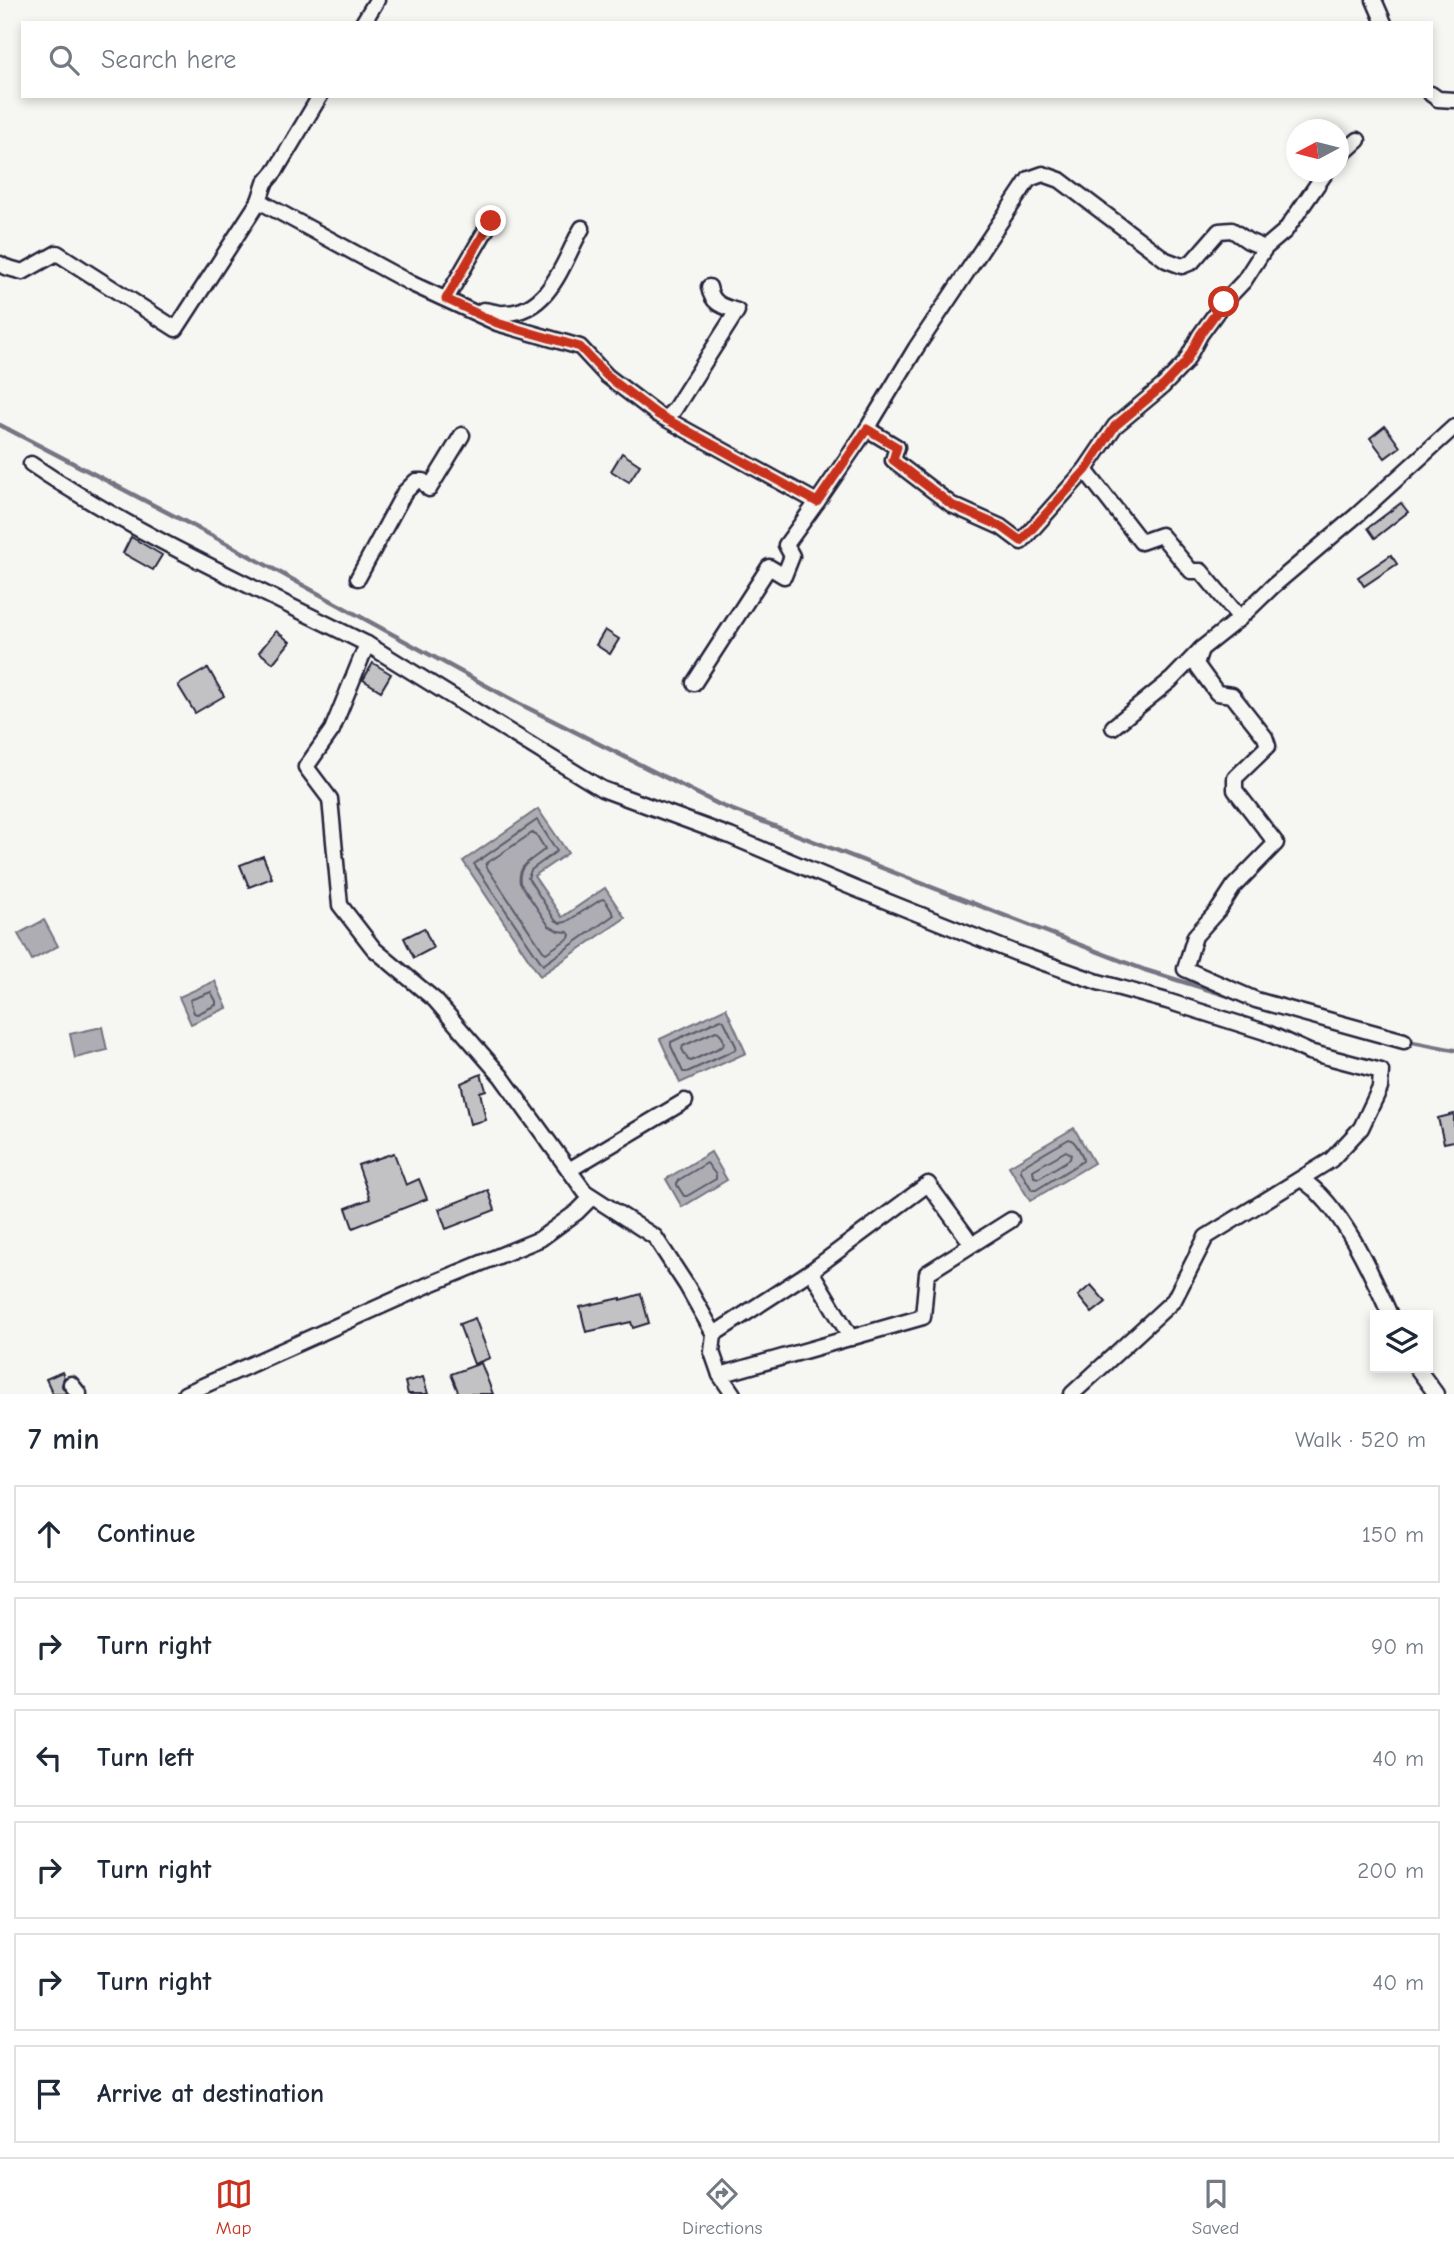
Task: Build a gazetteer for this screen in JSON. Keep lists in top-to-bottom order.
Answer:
{
  "north": "left",
  "page": {
    "search": "Search here",
    "heading": ["7 min", "Walk · 520 m"],
    "list": [
      ["Continue", "150 m"],
      ["Turn right", "90 m"],
      ["Turn left", "40 m"],
      ["Turn right", "200 m"],
      ["Turn right", "40 m"],
      "Arrive at destination"
    ],
    "nav": ["Map", "Directions", "Saved"]
  }
}
